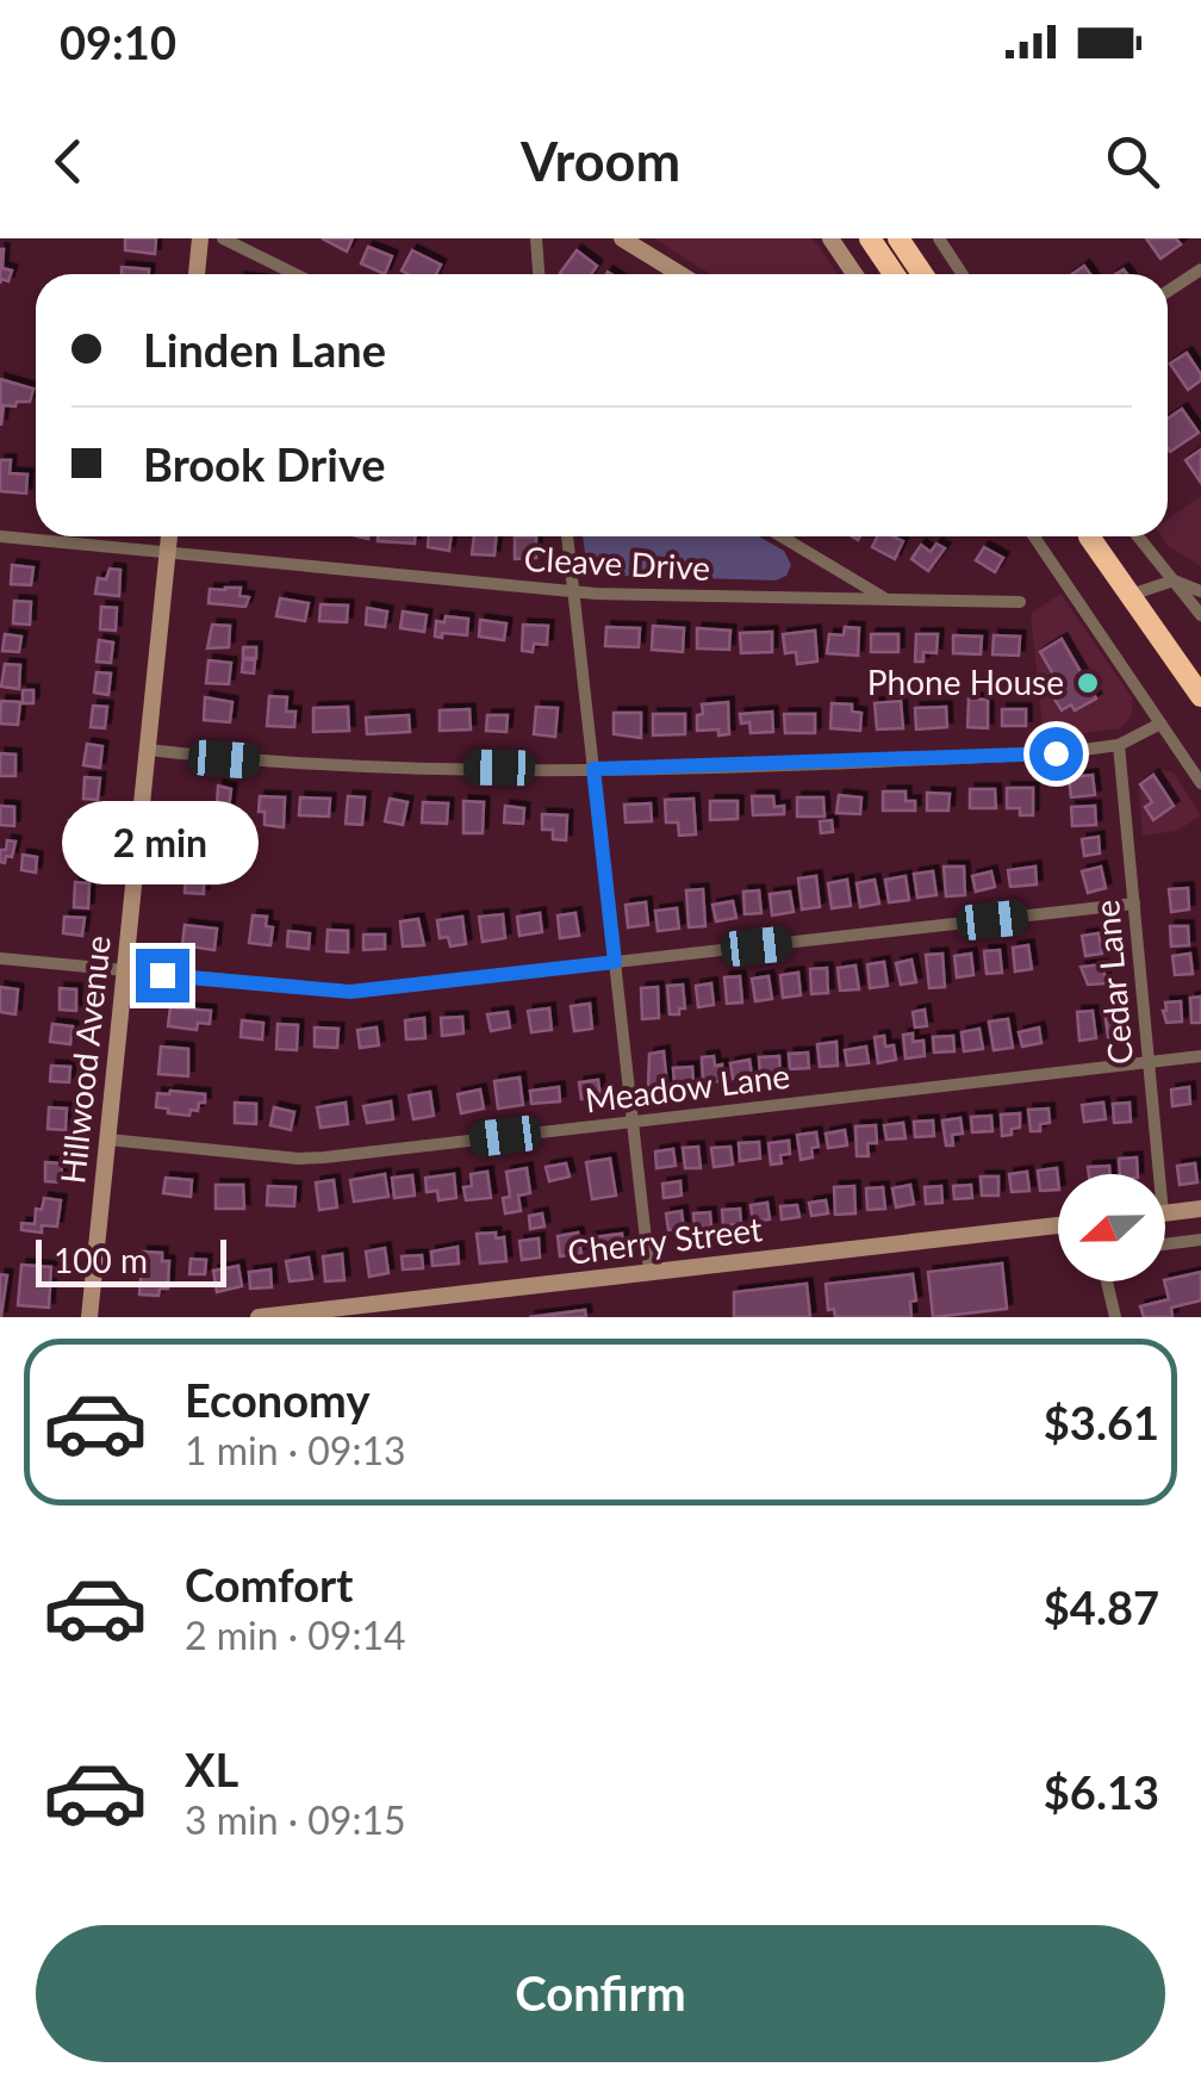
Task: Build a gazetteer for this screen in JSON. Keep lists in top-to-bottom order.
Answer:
{
  "streets": {
    "street": [
      "Cleave Drive",
      "Cedar Lane",
      "Hillwood Avenue",
      "Meadow Lane",
      "Cherry Street"
    ]
  },
  "crossings": [
    ["Cleave Drive", "Hillwood Avenue"],
    ["Cedar Lane", "Meadow Lane"],
    ["Hillwood Avenue", "Meadow Lane"]
  ],
  "places": ["Phone House"],
  "scale_bar": "100 m",
  "north": "left",
  "page": {
    "status": "09:10",
    "header": "Vroom",
    "banner": ["Linden Lane", "Brook Drive"],
    "bubble": "2 min",
    "scale": "100 m",
    "list": [
      {
        "name": "Economy",
        "note": "1 min · 09:13",
        "value": "$3.61"
      },
      {
        "name": "Comfort",
        "note": "2 min · 09:14",
        "value": "$4.87"
      },
      {
        "name": "XL",
        "note": "3 min · 09:15",
        "value": "$6.13"
      }
    ],
    "buttons": "Confirm"
  }
}
